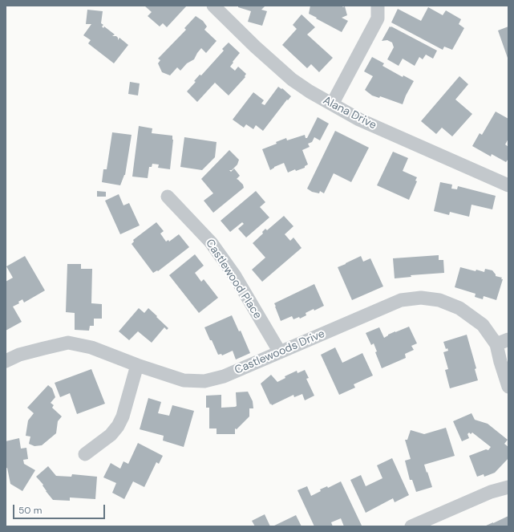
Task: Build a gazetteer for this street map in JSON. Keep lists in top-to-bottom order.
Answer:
{
  "streets": {
    "street": ["Alana Drive", "Castlewood Place", "Castlewoods Drive"]
  },
  "crossings": [
    ["Castlewood Place", "Castlewoods Drive"]
  ],
  "scale_bar": "50 m"
}
